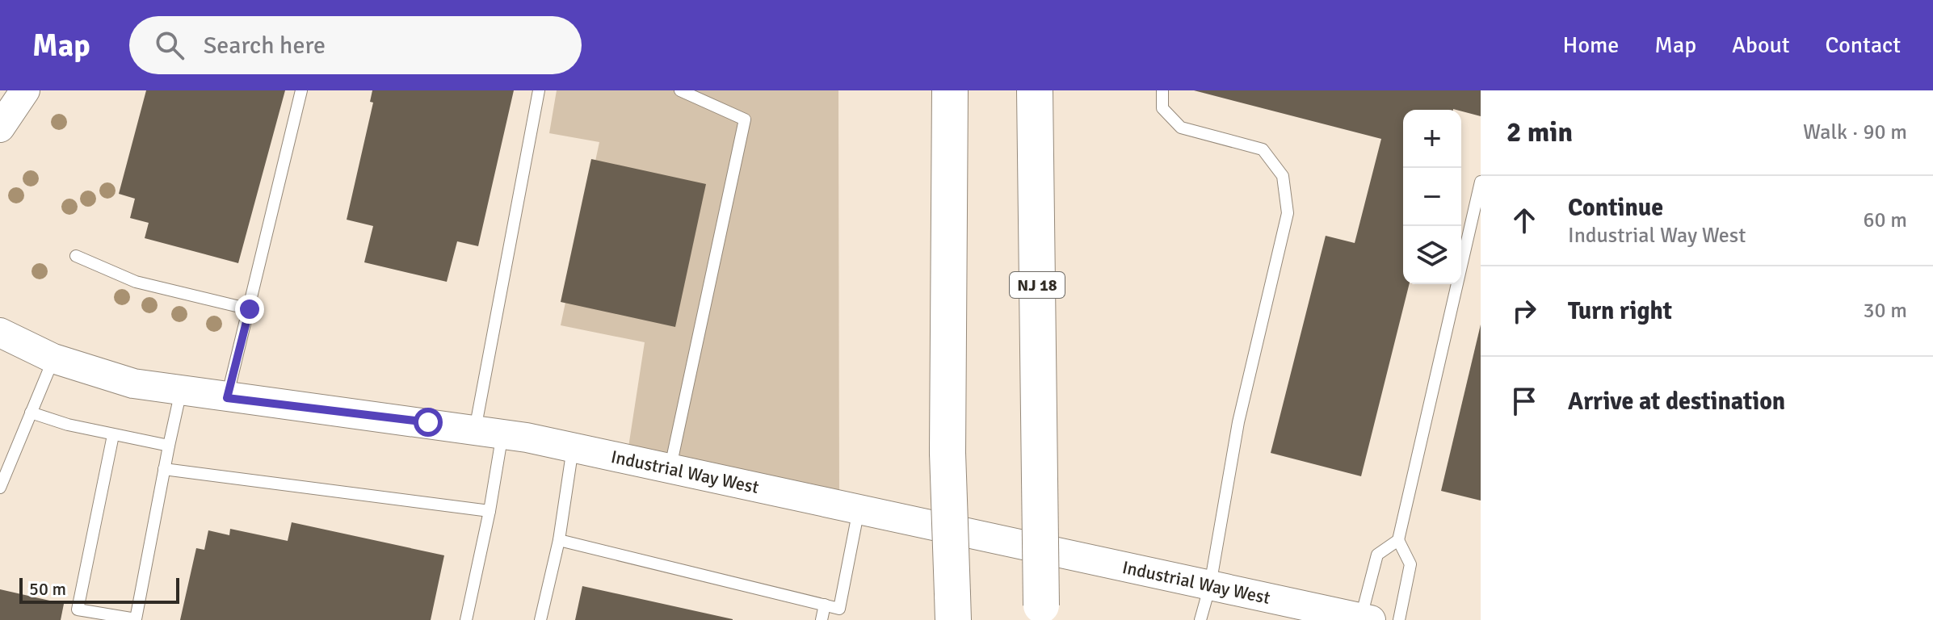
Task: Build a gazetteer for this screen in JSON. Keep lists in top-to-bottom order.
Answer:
{
  "streets": {
    "highway": ["NJ 18"],
    "street": ["Industrial Way West"]
  },
  "scale_bar": "50 m",
  "page": {
    "header": "Map",
    "search": "Search here",
    "nav": [
      "Home",
      "Map",
      "About",
      "Contact"
    ],
    "heading": ["2 min", "Walk · 90 m"],
    "map_buttons": ["+", "−"],
    "list": [
      ["Continue", "Industrial Way West", "60 m"],
      ["Turn right", "30 m"],
      "Arrive at destination"
    ],
    "scale": "50 m"
  }
}
